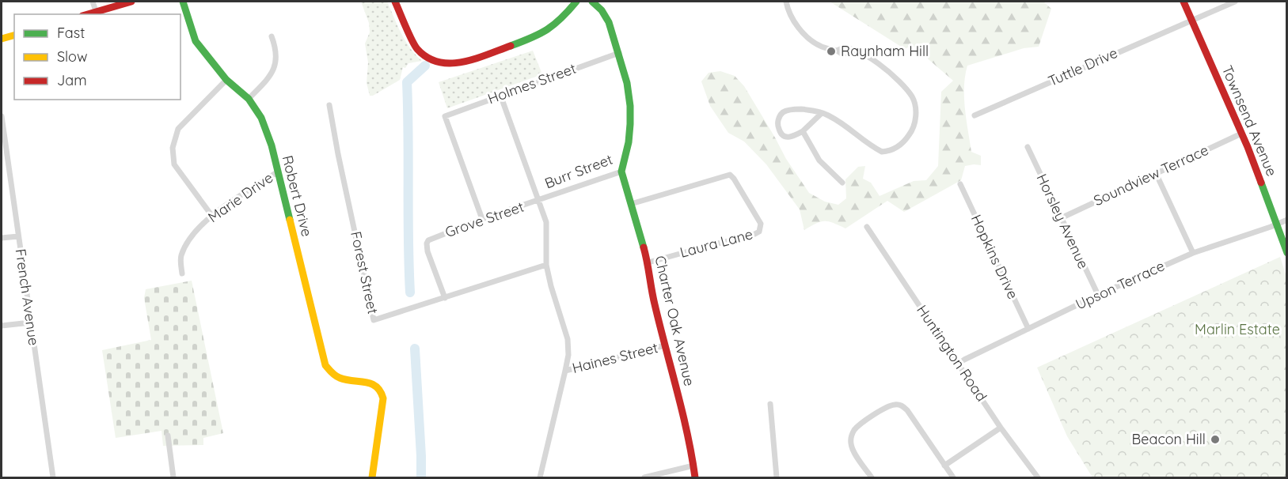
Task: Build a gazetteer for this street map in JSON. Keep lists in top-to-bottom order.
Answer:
{
  "streets": {
    "street": [
      "Tuttle Drive",
      "Holmes Street",
      "Townsend Avenue",
      "Burr Street",
      "Soundview Terrace",
      "Robert Drive",
      "Marie Drive",
      "Grove Street",
      "Horsley Avenue",
      "Laura Lane",
      "Hopkins Drive",
      "Forest Street",
      "Upson Terrace",
      "French Avenue",
      "Charter Oak Avenue",
      "Huntington Road",
      "Haines Street"
    ]
  },
  "crossings": [
    ["Tuttle Drive", "Townsend Avenue"],
    ["Holmes Street", "Burr Street"],
    ["Holmes Street", "Grove Street"],
    ["Townsend Avenue", "Soundview Terrace"],
    ["Townsend Avenue", "Upson Terrace"],
    ["Burr Street", "Grove Street"],
    ["Burr Street", "Forest Street"],
    ["Burr Street", "Charter Oak Avenue"],
    ["Burr Street", "Haines Street"],
    ["Soundview Terrace", "Horsley Avenue"],
    ["Robert Drive", "Marie Drive"],
    ["Grove Street", "Forest Street"],
    ["Horsley Avenue", "Upson Terrace"],
    ["Laura Lane", "Charter Oak Avenue"],
    ["Hopkins Drive", "Upson Terrace"],
    ["Upson Terrace", "Huntington Road"],
    ["Charter Oak Avenue", "Haines Street"]
  ],
  "parks": ["Marlin Estate"],
  "places": ["Raynham Hill", "Beacon Hill"],
  "legend": ["Fast", "Slow", "Jam"]
}
